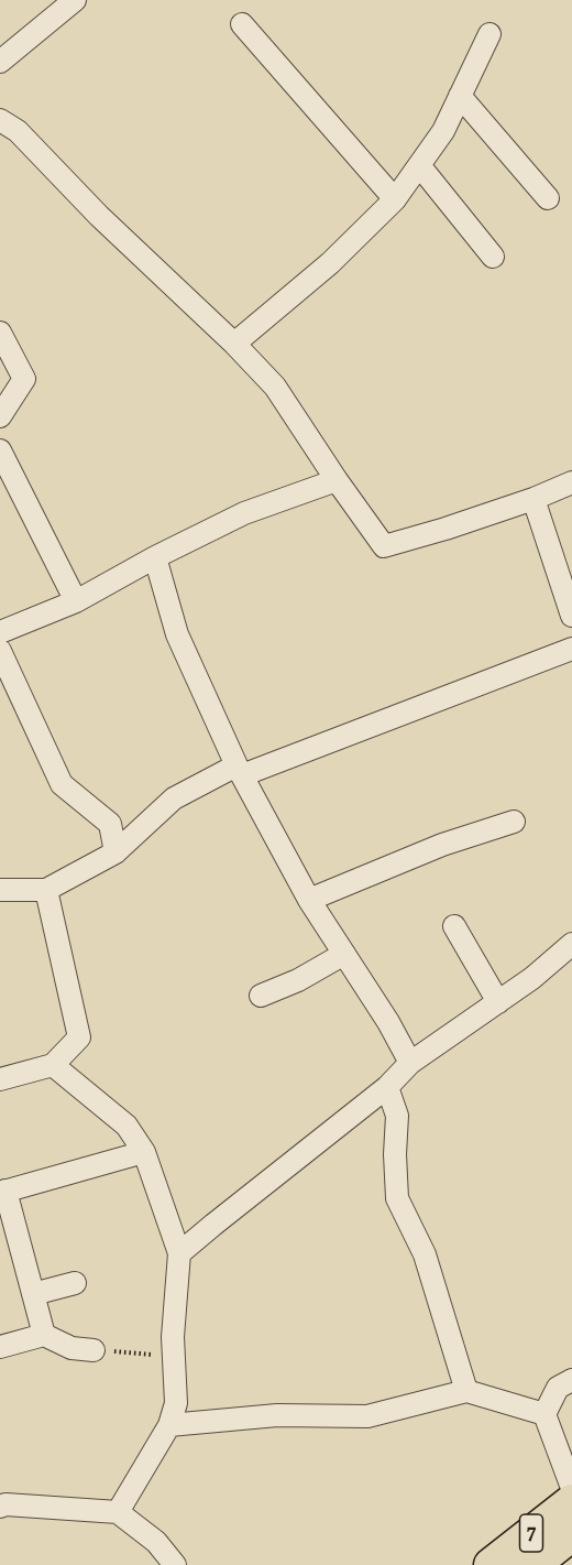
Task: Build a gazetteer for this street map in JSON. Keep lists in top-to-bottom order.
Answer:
{
  "streets": {
    "main road": ["7"]
  }
}
